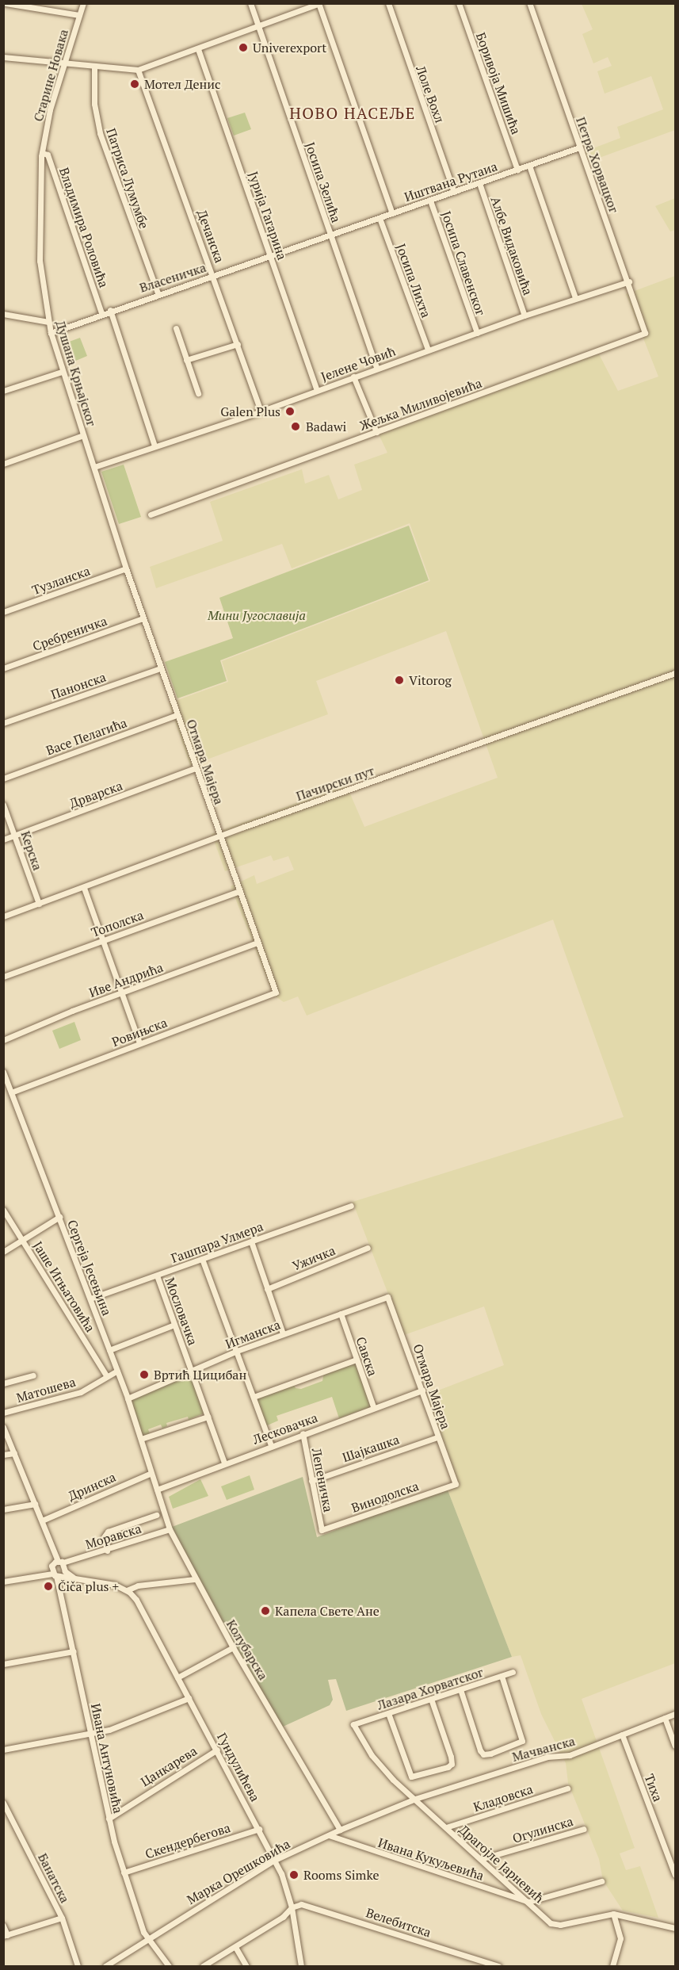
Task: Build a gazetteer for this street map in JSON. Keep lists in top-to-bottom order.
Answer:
{
  "streets": {
    "street": [
      "Старине Новака",
      "Боривоја Мишића",
      "Лоле Вохл",
      "Петра Хорвацког",
      "Патриса Лумумбе",
      "Иштвана Рутаиа",
      "Јосипа Зелића",
      "Јурија Гагарина",
      "Владимира Роловића",
      "Дечанска",
      "Албе Видаковића",
      "Јосипа Славенског",
      "Власеничка",
      "Јосипа Лихта",
      "Јелене Човић",
      "Душана Крњајског",
      "Жељка Миливојевића",
      "Тузланска",
      "Сребреничка",
      "Панонска",
      "Васе Пелагића",
      "Отмара Мајера",
      "Пачирски пут",
      "Дрварска",
      "Керска",
      "Тополска",
      "Иве Андрића",
      "Ровињска",
      "Гашпара Улмера",
      "Ужичка",
      "Сергеја Јесењина",
      "Јаше Игњатовића",
      "Мословачка",
      "Игманска",
      "Савска",
      "Матошева",
      "Лесковачка",
      "Шајкашка",
      "Лепеничка",
      "Дринска",
      "Винодолска",
      "Моравска",
      "Колубарска",
      "Лазара Хорватског",
      "Мачванска",
      "Ивана Антуновића",
      "Цанкарева",
      "Гундулићева",
      "Тиха",
      "Кладовска",
      "Огулинска",
      "Скендербегова",
      "Ивана Кукуљевића",
      "Драгојле Јарневић",
      "Марка Орешковића",
      "Банатска",
      "Велебитска"
    ]
  },
  "crossings": [
    ["Старине Новака", "Владимира Роловића"],
    ["Старине Новака", "Душана Крњајског"],
    ["Боривоја Мишића", "Иштвана Рутаиа"],
    ["Лоле Вохл", "Иштвана Рутаиа"],
    ["Петра Хорвацког", "Иштвана Рутаиа"],
    ["Петра Хорвацког", "Јелене Човић"],
    ["Петра Хорвацког", "Жељка Миливојевића"],
    ["Патриса Лумумбе", "Власеничка"],
    ["Иштвана Рутаиа", "Јосипа Зелића"],
    ["Иштвана Рутаиа", "Албе Видаковића"],
    ["Иштвана Рутаиа", "Јосипа Славенског"],
    ["Иштвана Рутаиа", "Власеничка"],
    ["Иштвана Рутаиа", "Јосипа Лихта"],
    ["Јосипа Зелића", "Власеничка"],
    ["Јосипа Зелића", "Јелене Човић"],
    ["Јурија Гагарина", "Власеничка"],
    ["Јурија Гагарина", "Јелене Човић"],
    ["Владимира Роловића", "Власеничка"],
    ["Владимира Роловића", "Душана Крњајског"],
    ["Дечанска", "Власеничка"],
    ["Дечанска", "Јелене Човић"],
    ["Албе Видаковића", "Јелене Човић"],
    ["Јосипа Славенског", "Јелене Човић"],
    ["Власеничка", "Душана Крњајског"],
    ["Јосипа Лихта", "Јелене Човић"],
    ["Јелене Човић", "Душана Крњајског"],
    ["Душана Крњајског", "Отмара Мајера"],
    ["Тузланска", "Отмара Мајера"],
    ["Сребреничка", "Отмара Мајера"],
    ["Панонска", "Отмара Мајера"],
    ["Васе Пелагића", "Отмара Мајера"],
    ["Отмара Мајера", "Пачирски пут"],
    ["Отмара Мајера", "Дрварска"],
    ["Отмара Мајера", "Тополска"],
    ["Отмара Мајера", "Иве Андрића"],
    ["Отмара Мајера", "Ровињска"],
    ["Отмара Мајера", "Игманска"],
    ["Отмара Мајера", "Лесковачка"],
    ["Отмара Мајера", "Шајкашка"],
    ["Отмара Мајера", "Винодолска"],
    ["Пачирски пут", "Керска"],
    ["Дрварска", "Керска"],
    ["Ровињска", "Сергеја Јесењина"],
    ["Гашпара Улмера", "Сергеја Јесењина"],
    ["Гашпара Улмера", "Мословачка"],
    ["Сергеја Јесењина", "Игманска"],
    ["Сергеја Јесењина", "Матошева"],
    ["Сергеја Јесењина", "Дринска"],
    ["Сергеја Јесењина", "Колубарска"],
    ["Јаше Игњатовића", "Матошева"],
    ["Мословачка", "Игманска"],
    ["Мословачка", "Лесковачка"],
    ["Игманска", "Савска"],
    ["Савска", "Лесковачка"],
    ["Лесковачка", "Лепеничка"],
    ["Лесковачка", "Колубарска"],
    ["Шајкашка", "Лепеничка"],
    ["Лепеничка", "Винодолска"],
    ["Дринска", "Колубарска"],
    ["Моравска", "Колубарска"],
    ["Моравска", "Ивана Антуновића"],
    ["Колубарска", "Марка Орешковића"],
    ["Лазара Хорватског", "Драгојле Јарневић"],
    ["Мачванска", "Тиха"],
    ["Мачванска", "Драгојле Јарневић"],
    ["Мачванска", "Марка Орешковића"],
    ["Ивана Антуновића", "Цанкарева"],
    ["Ивана Антуновића", "Скендербегова"],
    ["Ивана Антуновића", "Марка Орешковића"],
    ["Цанкарева", "Гундулићева"],
    ["Гундулићева", "Скендербегова"],
    ["Гундулићева", "Марка Орешковића"],
    ["Гундулићева", "Велебитска"],
    ["Кладовска", "Драгојле Јарневић"],
    ["Огулинска", "Драгојле Јарневић"],
    ["Ивана Кукуљевића", "Драгојле Јарневић"],
    ["Ивана Кукуљевића", "Марка Орешковића"],
    ["Драгојле Јарневић", "Марка Орешковића"]
  ],
  "districts": ["НОВО НАСЕЉЕ"],
  "parks": ["Мини Југославија"],
  "places": [
    "Univerexport",
    "Мотел Денис",
    "Galen Plus",
    "Badawi",
    "Vitorog",
    "Вртић Цицибан",
    "Čiča plus +",
    "Капела Свете Ане",
    "Rooms Simke"
  ]
}
